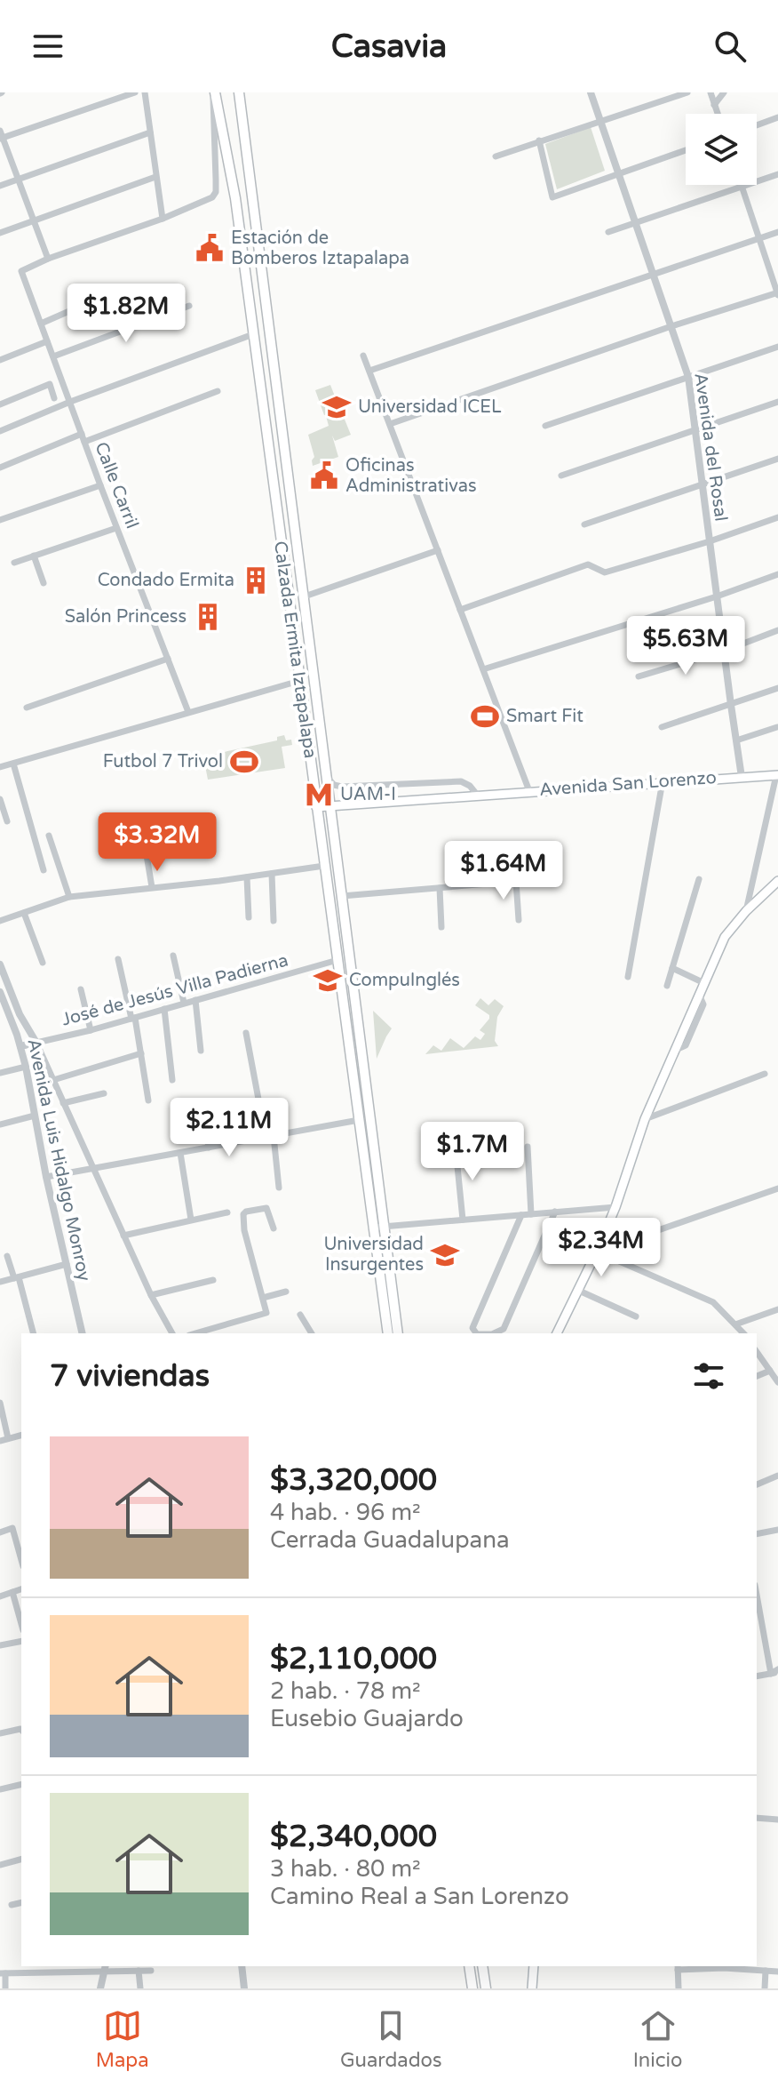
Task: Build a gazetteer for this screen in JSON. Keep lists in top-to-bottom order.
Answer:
{
  "streets": {
    "main road": ["Calzada Ermita Iztapalapa", "Avenida San Lorenzo"],
    "street": [
      "Avenida del Rosal",
      "Calle Carril",
      "José de Jesús Villa Padierna",
      "Avenida Luis Hidalgo Monroy"
    ]
  },
  "crossings": [
    ["Avenida del Rosal", "Avenida San Lorenzo"],
    ["Calzada Ermita Iztapalapa", "Avenida San Lorenzo"],
    ["Calzada Ermita Iztapalapa", "José de Jesús Villa Padierna"],
    ["José de Jesús Villa Padierna", "Avenida Luis Hidalgo Monroy"]
  ],
  "places": {
    "public building": ["Estación de Bomberos Iztapalapa", "Oficinas Administrativas"],
    "school or university": ["Universidad ICEL", "CompuInglés", "Universidad Insurgentes"],
    "building": ["Condado Ermita", "Salón Princess"],
    "sports": ["Smart Fit", "Futbol 7 Trivol"],
    "metro station": ["UAM-I"]
  },
  "page": {
    "header": "Casavia",
    "price": [
      "$1.82M",
      "$5.63M",
      "$3.32M",
      "$1.64M",
      "$2.11M",
      "$1.7M",
      "$2.34M"
    ],
    "heading": "7 viviendas",
    "list": [
      {
        "name": "$3,320,000",
        "note": "4 hab. · 96 m² · Cerrada Guadalupana"
      },
      {
        "name": "$2,110,000",
        "note": "2 hab. · 78 m² · Eusebio Guajardo"
      },
      {
        "name": "$2,340,000",
        "note": "3 hab. · 80 m² · Camino Real a San Lorenzo"
      }
    ],
    "tabs": ["Mapa", "Guardados", "Inicio"]
  }
}
